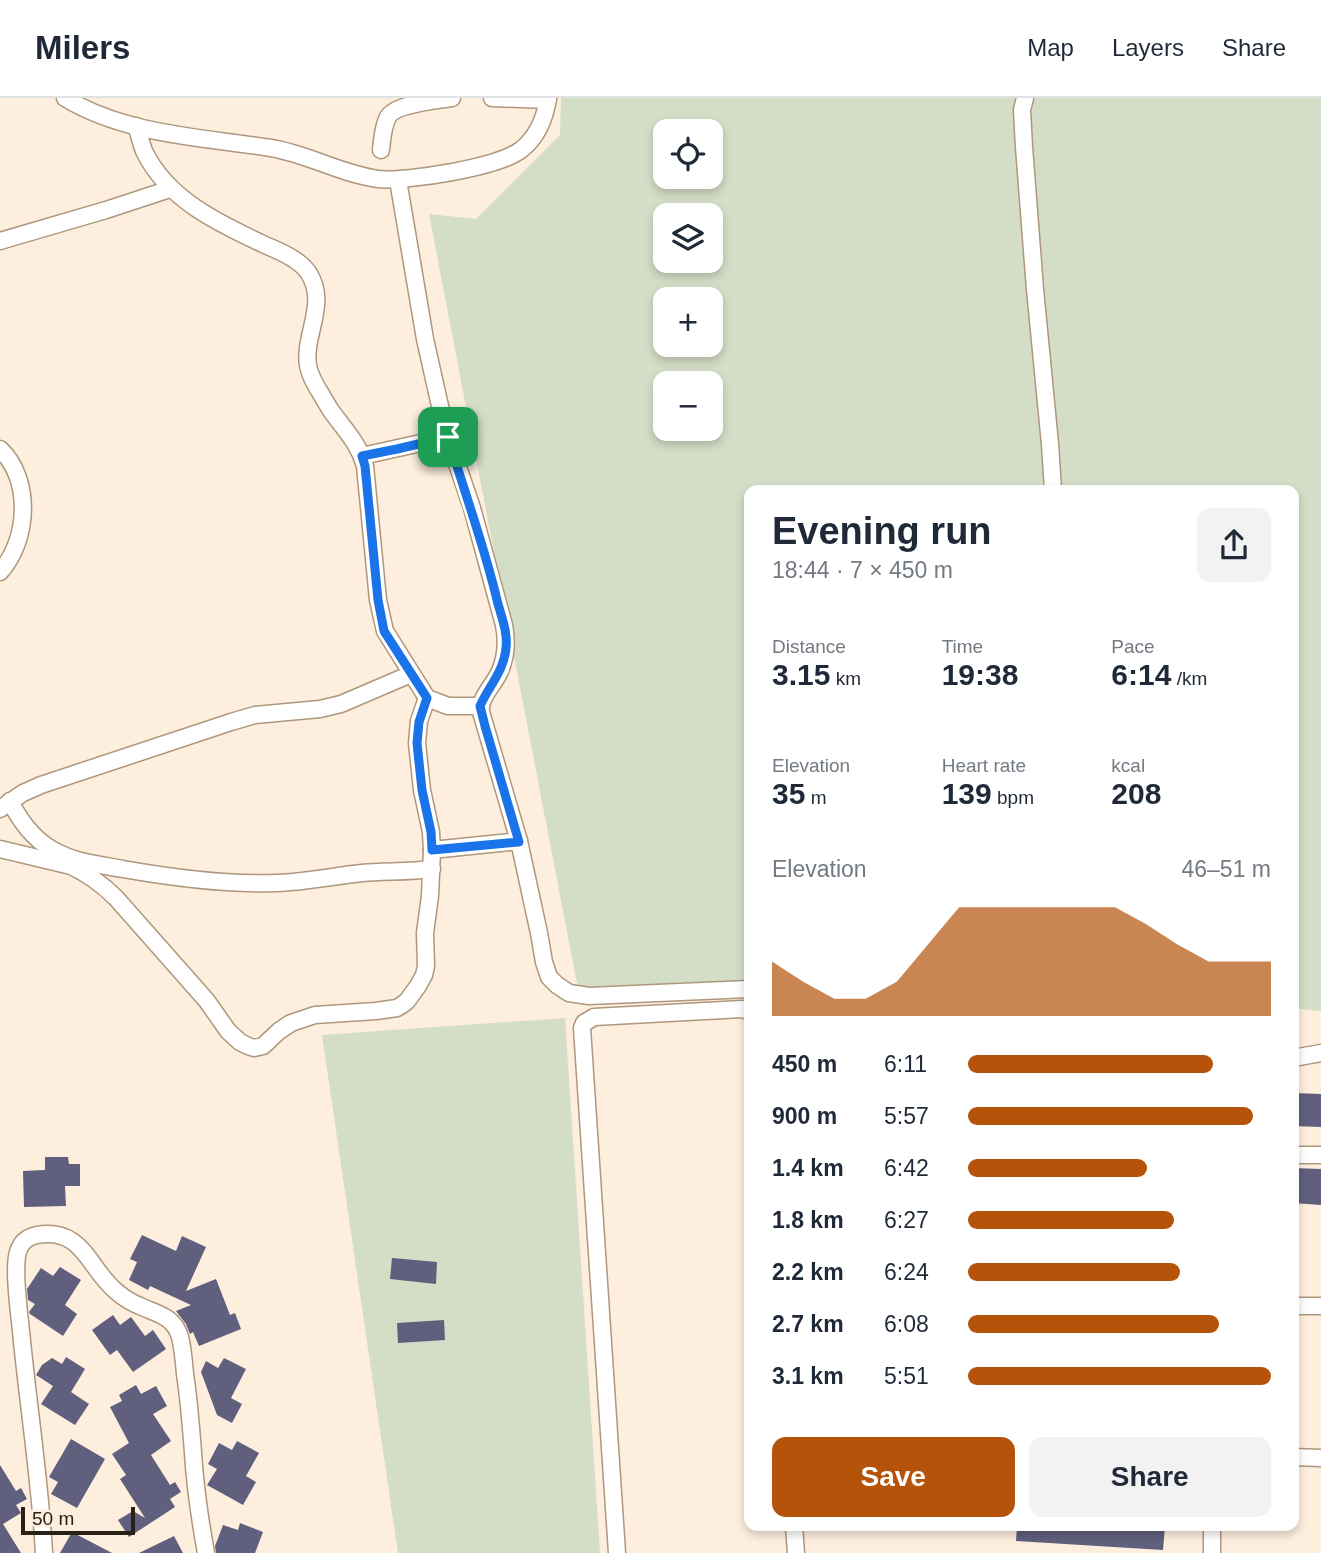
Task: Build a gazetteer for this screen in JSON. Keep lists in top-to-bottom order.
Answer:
{
  "scale_bar": "50 m",
  "page": {
    "header": "Milers",
    "nav": ["Map", "Layers", "Share"],
    "map_buttons": ["+", "−"],
    "heading": ["Evening run", "18:44 · 7 × 450 m"],
    "stats": [
      ["Distance", "3.15 km"],
      ["Time", "19:38"],
      ["Pace", "6:14 /km"],
      ["Elevation", "35 m"],
      ["Heart rate", "139 bpm"],
      ["kcal", "208"]
    ],
    "chart": ["Elevation", "46–51 m"],
    "list": [
      {
        "name": "450 m",
        "note": "6:11"
      },
      {
        "name": "900 m",
        "note": "5:57"
      },
      {
        "name": "1.4 km",
        "note": "6:42"
      },
      {
        "name": "1.8 km",
        "note": "6:27"
      },
      {
        "name": "2.2 km",
        "note": "6:24"
      },
      {
        "name": "2.7 km",
        "note": "6:08"
      },
      {
        "name": "3.1 km",
        "note": "5:51"
      }
    ],
    "buttons": ["Save", "Share"],
    "scale": "50 m"
  }
}
